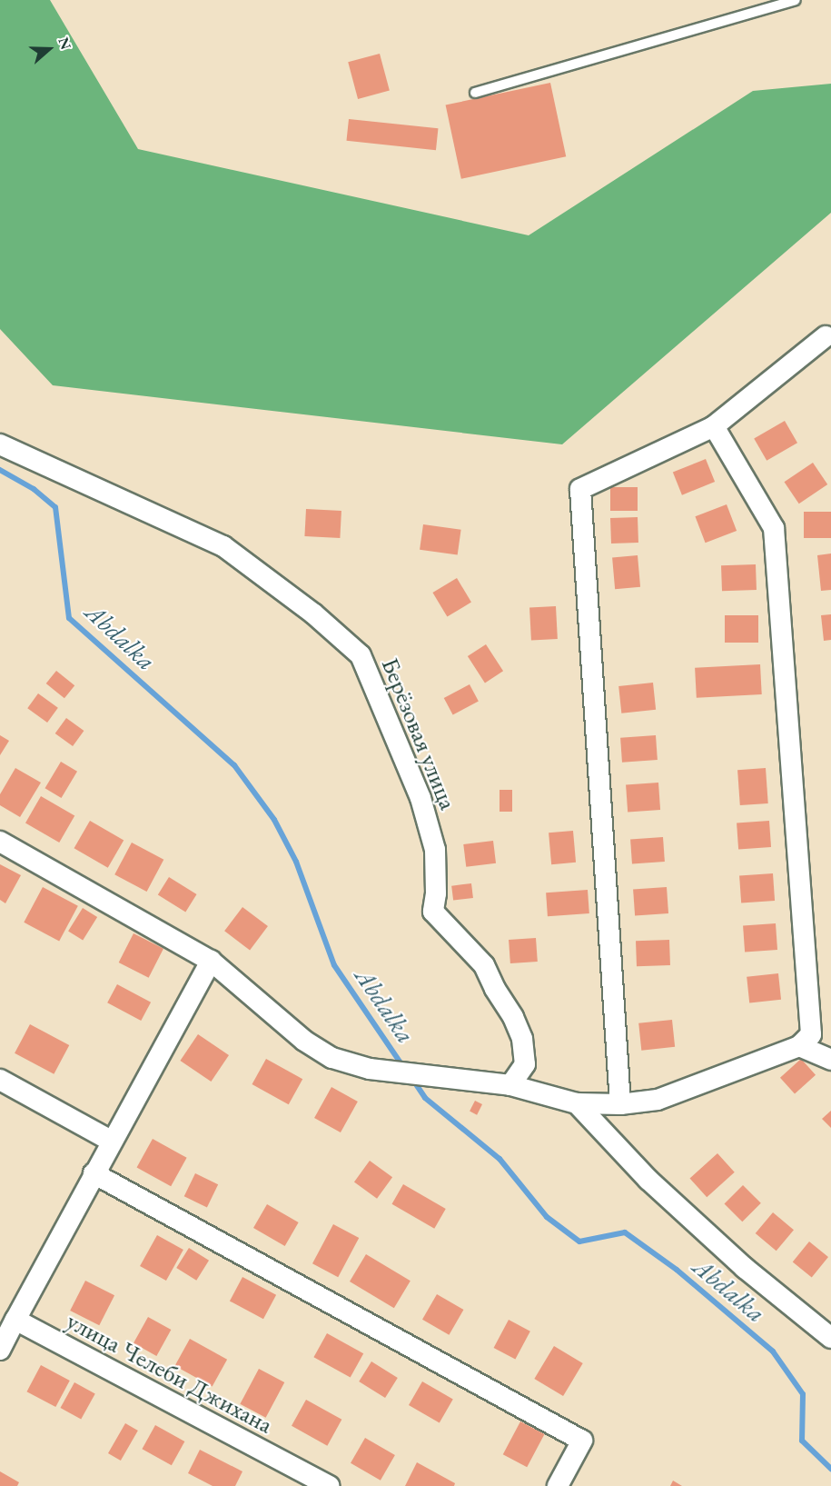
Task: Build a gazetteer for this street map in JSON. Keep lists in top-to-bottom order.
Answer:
{
  "streets": {
    "street": ["Берёзовая улица", "улица Челеби Джихана"]
  },
  "water": ["Abdalka"],
  "north": "right"
}
